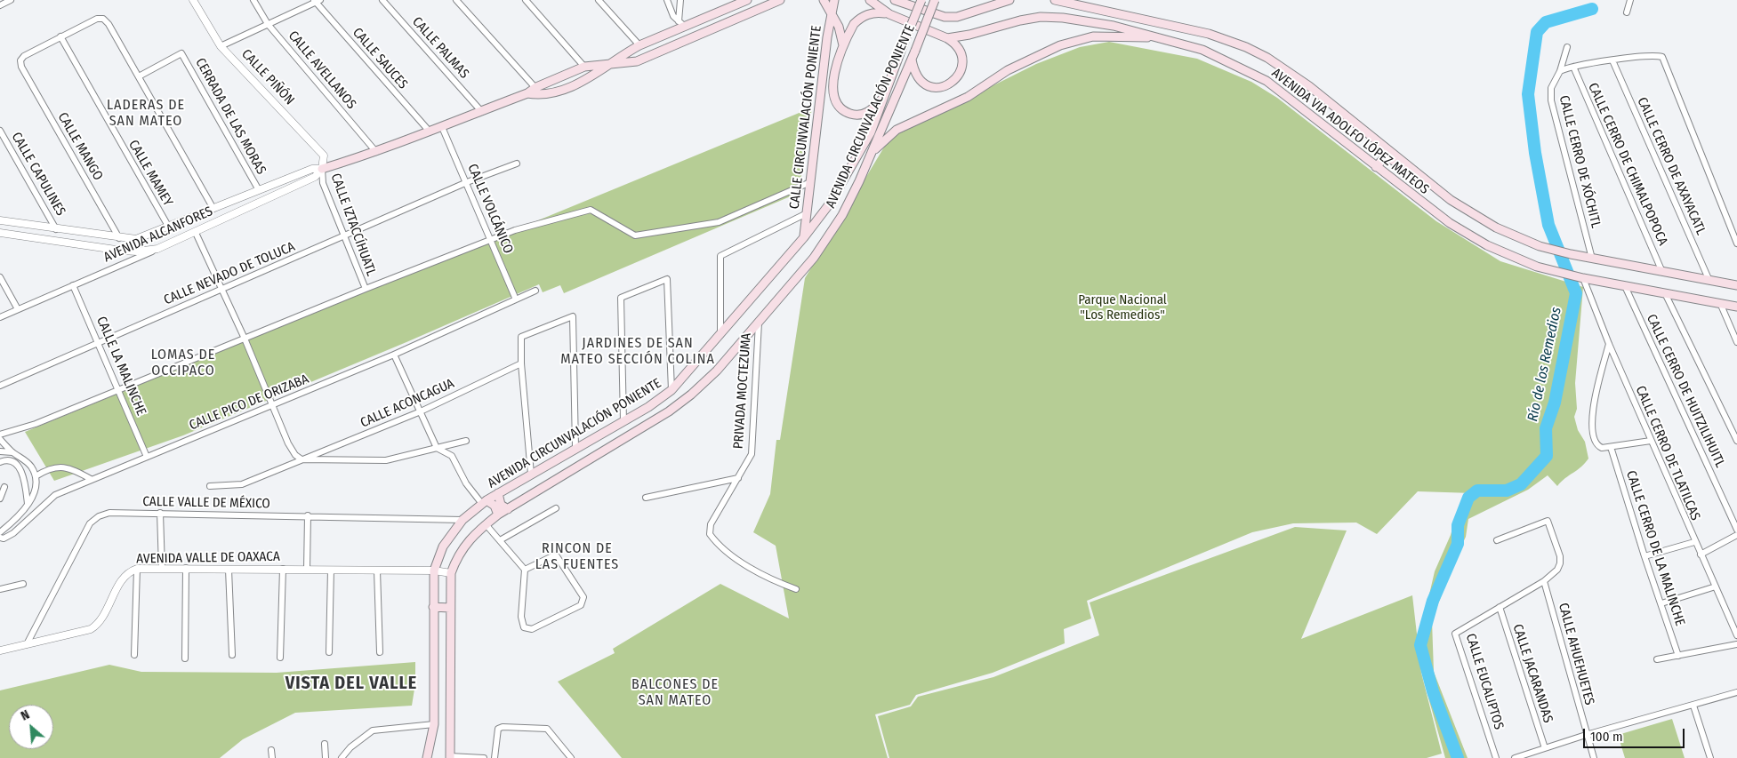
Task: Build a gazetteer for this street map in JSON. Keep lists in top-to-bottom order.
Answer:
{
  "streets": {
    "main road": [
      "AVENIDA CIRCUNVALACIÓN PONIENTE",
      "CALLE CIRCUNVALACIÓN PONIENTE",
      "AVENIDA VIA ADOLFO LÓPEZ MATEOS",
      "AVENIDA ALCANFORES"
    ],
    "street": [
      "CALLE PALMAS",
      "CALLE SAUCES",
      "CALLE AVELLANOS",
      "CALLE PIÑÓN",
      "CERRADA DE LAS MORAS",
      "CALLE MANGO",
      "CALLE CERRO DE XÓCHITL",
      "CALLE CERRO DE CHIMALPOPOCA",
      "CALLE CERRO DE AXAYACATL",
      "CALLE MAMEY",
      "CALLE CAPULINES",
      "CALLE VOLCÁNICO",
      "CALLE IZTACCÍHUATL",
      "CALLE NEVADO DE TOLUCA",
      "CALLE LA MALINCHE",
      "PRIVADA MOCTEZUMA",
      "CALLE CERRO DE HUITZILIHUITL",
      "CALLE PICO DE ORIZABA",
      "CALLE ACONCAGUA",
      "CALLE CERRO DE TLATILCAS",
      "CALLE VALLE DE MÉXICO",
      "CALLE CERRO DE LA MALINCHE",
      "AVENIDA VALLE DE OAXACA",
      "CALLE AHUEHUETES",
      "CALLE JACARANDAS",
      "CALLE EUCALIPTOS"
    ]
  },
  "crossings": [
    ["CALLE PALMAS", "AVENIDA ALCANFORES"],
    ["CALLE SAUCES", "AVENIDA ALCANFORES"],
    ["CALLE AVELLANOS", "AVENIDA ALCANFORES"],
    ["CALLE PIÑÓN", "CALLE IZTACCÍHUATL"],
    ["CALLE PIÑÓN", "AVENIDA ALCANFORES"],
    ["CERRADA DE LAS MORAS", "AVENIDA ALCANFORES"],
    ["AVENIDA CIRCUNVALACIÓN PONIENTE", "CALLE CIRCUNVALACIÓN PONIENTE"],
    ["AVENIDA CIRCUNVALACIÓN PONIENTE", "PRIVADA MOCTEZUMA"],
    ["AVENIDA CIRCUNVALACIÓN PONIENTE", "CALLE VALLE DE MÉXICO"],
    ["AVENIDA CIRCUNVALACIÓN PONIENTE", "AVENIDA VALLE DE OAXACA"],
    ["AVENIDA VIA ADOLFO LÓPEZ MATEOS", "CALLE CERRO DE XÓCHITL"],
    ["AVENIDA VIA ADOLFO LÓPEZ MATEOS", "CALLE CERRO DE CHIMALPOPOCA"],
    ["AVENIDA VIA ADOLFO LÓPEZ MATEOS", "CALLE CERRO DE AXAYACATL"],
    ["AVENIDA VIA ADOLFO LÓPEZ MATEOS", "CALLE CERRO DE HUITZILIHUITL"],
    ["AVENIDA VIA ADOLFO LÓPEZ MATEOS", "CALLE CERRO DE TLATILCAS"],
    ["CALLE MANGO", "CALLE MAMEY"],
    ["CALLE MANGO", "AVENIDA ALCANFORES"],
    ["CALLE MAMEY", "AVENIDA ALCANFORES"],
    ["CALLE CAPULINES", "AVENIDA ALCANFORES"],
    ["CALLE VOLCÁNICO", "AVENIDA ALCANFORES"],
    ["CALLE VOLCÁNICO", "CALLE NEVADO DE TOLUCA"],
    ["CALLE VOLCÁNICO", "CALLE PICO DE ORIZABA"],
    ["CALLE IZTACCÍHUATL", "AVENIDA ALCANFORES"],
    ["CALLE IZTACCÍHUATL", "CALLE NEVADO DE TOLUCA"],
    ["AVENIDA ALCANFORES", "CALLE LA MALINCHE"],
    ["CALLE NEVADO DE TOLUCA", "CALLE LA MALINCHE"],
    ["CALLE LA MALINCHE", "CALLE PICO DE ORIZABA"],
    ["CALLE VALLE DE MÉXICO", "AVENIDA VALLE DE OAXACA"],
    ["CALLE AHUEHUETES", "CALLE EUCALIPTOS"],
    ["CALLE JACARANDAS", "CALLE EUCALIPTOS"]
  ],
  "districts": [
    "LADERAS DE SAN MATEO",
    "JARDINES DE SAN MATEO SECCIÓN COLINA",
    "LOMAS DE OCCIPACO",
    "RINCON DE LAS FUENTES",
    "VISTA DEL VALLE",
    "BALCONES DE SAN MATEO"
  ],
  "water": ["Río de los Remedios"],
  "parks": ["Parque Nacional \"Los Remedios\""],
  "scale_bar": "100 m",
  "north": "top left"
}
